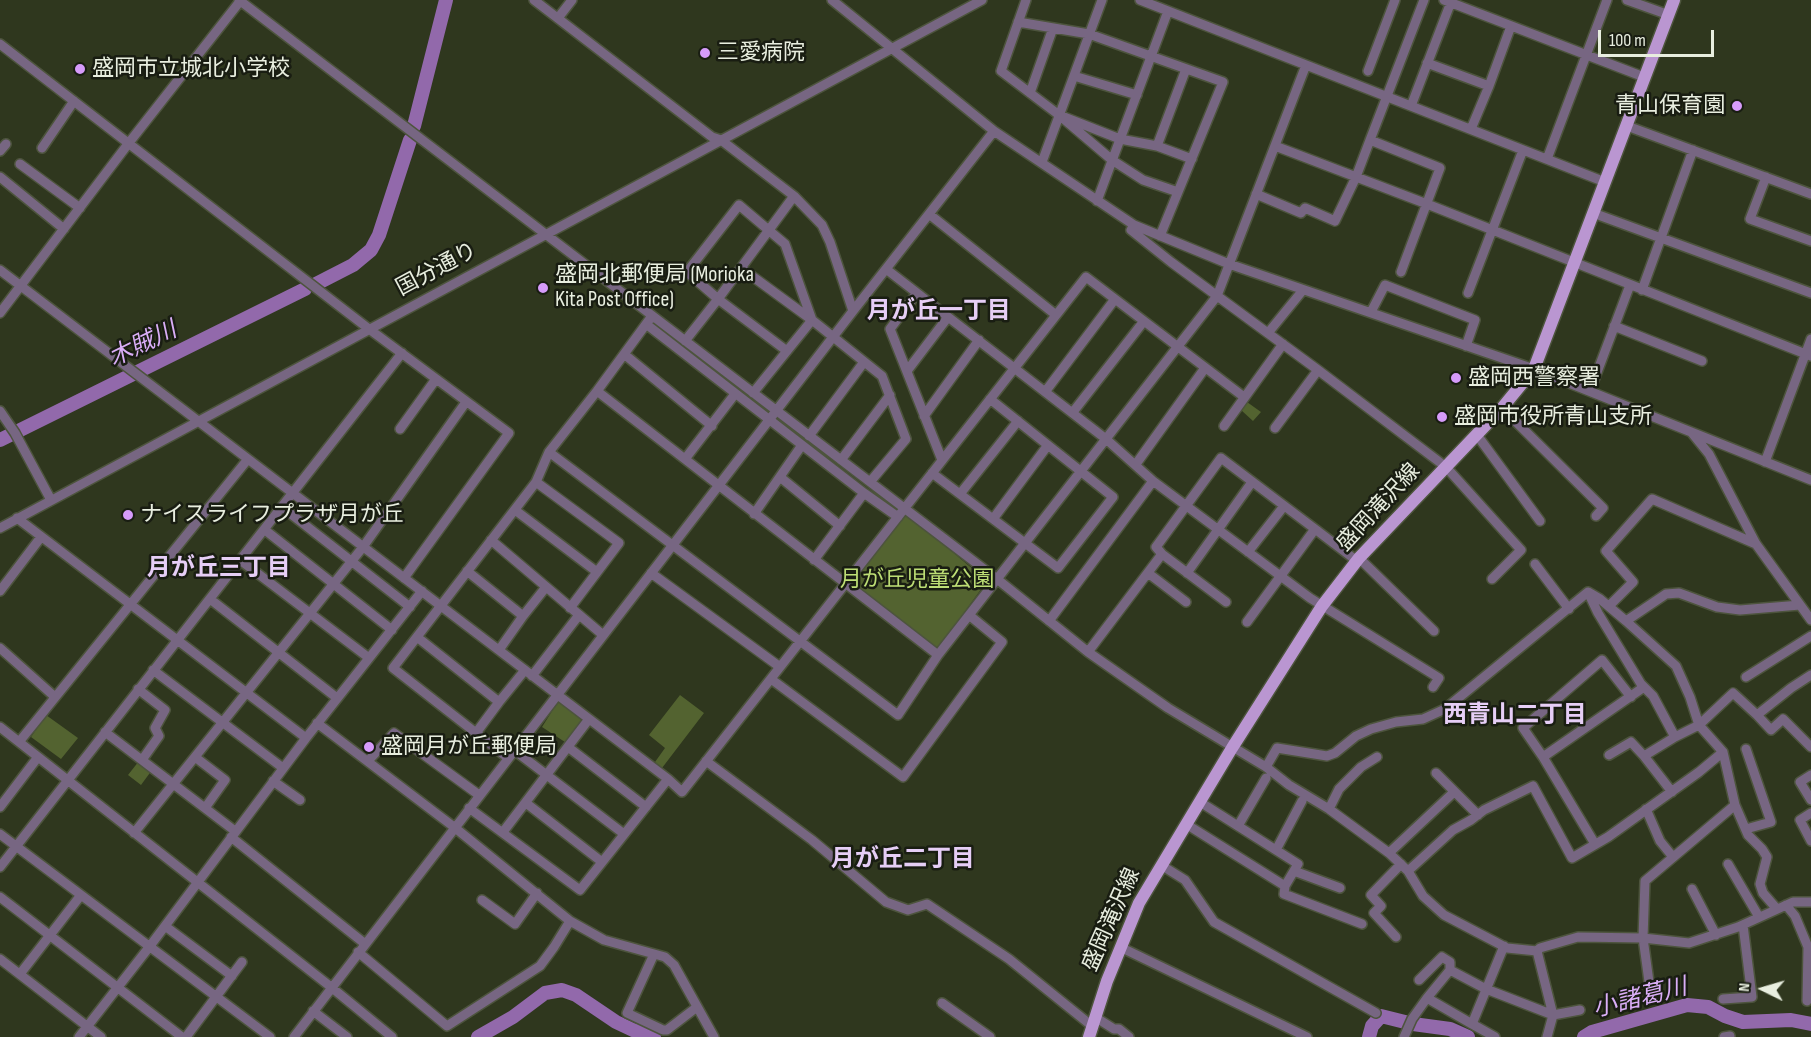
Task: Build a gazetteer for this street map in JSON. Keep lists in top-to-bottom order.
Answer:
{
  "streets": {
    "main road": ["盛岡滝沢線"],
    "street": ["国分通り"]
  },
  "districts": [
    "月が丘一丁目",
    "月が丘三丁目",
    "西青山二丁目",
    "月が丘二丁目"
  ],
  "water": ["木賊川", "小諸葛川"],
  "parks": ["月が丘児童公園"],
  "places": [
    "三愛病院",
    "盛岡市立城北小学校",
    "青山保育園",
    "盛岡北郵便局 (Morioka Kita Post Office)",
    "盛岡西警察署",
    "盛岡市役所青山支所",
    "ナイスライフプラザ月が丘",
    "盛岡月が丘郵便局"
  ],
  "scale_bar": "100 m",
  "north": "left"
}
